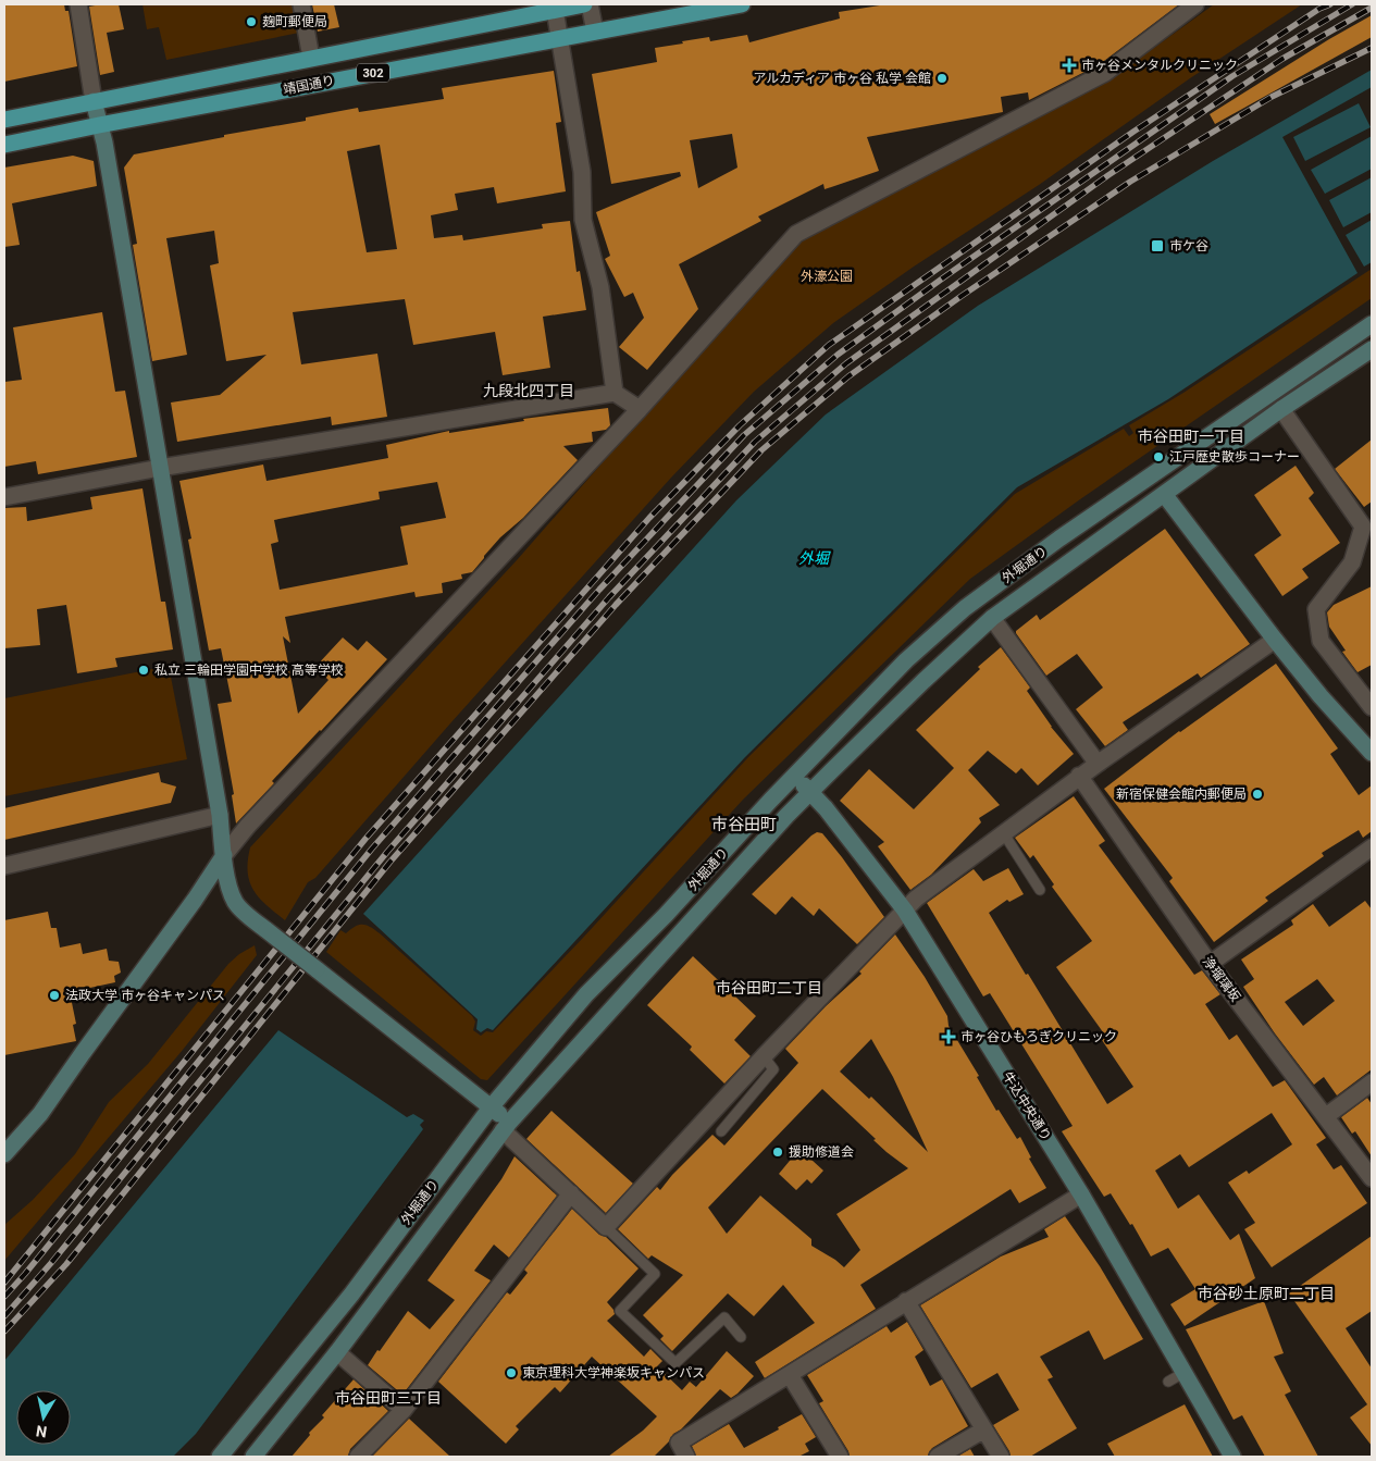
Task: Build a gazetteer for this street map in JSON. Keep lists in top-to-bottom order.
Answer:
{
  "streets": {
    "main road": [
      "302",
      "靖国通り",
      "外堀通り",
      "牛込中央通り"
    ],
    "street": ["浄瑠璃坂"]
  },
  "crossings": [
    ["外堀通り", "牛込中央通り"]
  ],
  "districts": [
    "九段北四丁目",
    "市谷田町一丁目",
    "市谷田町",
    "市谷田町二丁目",
    "市谷砂土原町二丁目",
    "市谷田町三丁目"
  ],
  "water": ["外堀"],
  "parks": ["外濠公園"],
  "places": {
    "other": [
      "麹町郵便局",
      "アルカディア 市ヶ谷 私学 会館",
      "江戸歴史散歩コーナー",
      "私立 三輪田学園中学校 高等学校",
      "新宿保健会館内郵便局",
      "法政大学 市ヶ谷キャンパス",
      "援助修道会",
      "東京理科大学神楽坂キャンパス"
    ],
    "health": ["市ヶ谷メンタルクリニック", "市ヶ谷ひもろぎクリニック"],
    "transit": ["市ケ谷"]
  },
  "north": "bottom"
}
